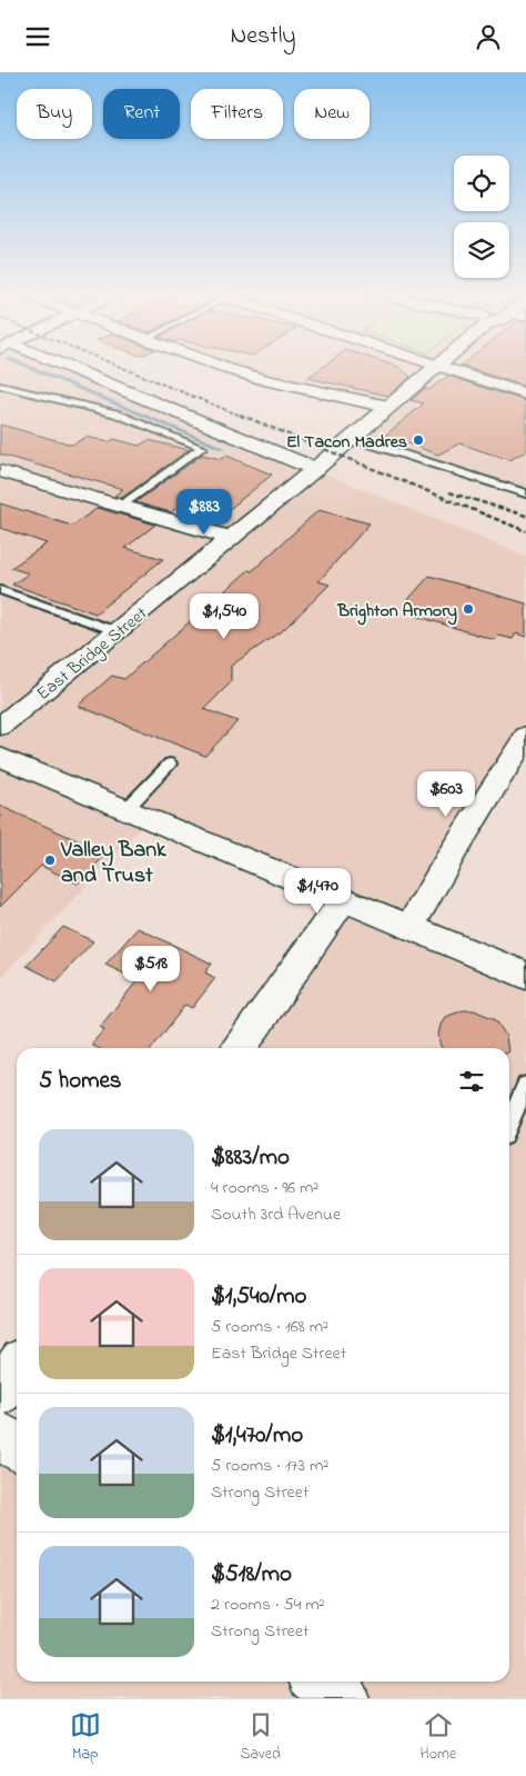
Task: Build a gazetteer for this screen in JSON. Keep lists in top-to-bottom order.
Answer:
{
  "streets": {
    "street": ["East Bridge Street"]
  },
  "places": ["El Tacon Madres", "Brighton Armory", "Valley Bank and Trust"],
  "page": {
    "header": "Nestly",
    "chip": [
      "Buy",
      "Rent",
      "Filters",
      "New"
    ],
    "price": [
      "$883",
      "$1,540",
      "$603",
      "$1,470",
      "$518"
    ],
    "heading": "5 homes",
    "list": [
      {
        "name": "$883/mo",
        "note": "4 rooms · 96 m² · South 3rd Avenue"
      },
      {
        "name": "$1,540/mo",
        "note": "5 rooms · 168 m² · East Bridge Street"
      },
      {
        "name": "$1,470/mo",
        "note": "5 rooms · 173 m² · Strong Street"
      },
      {
        "name": "$518/mo",
        "note": "2 rooms · 54 m² · Strong Street"
      }
    ],
    "tabs": ["Map", "Saved", "Home"]
  }
}
